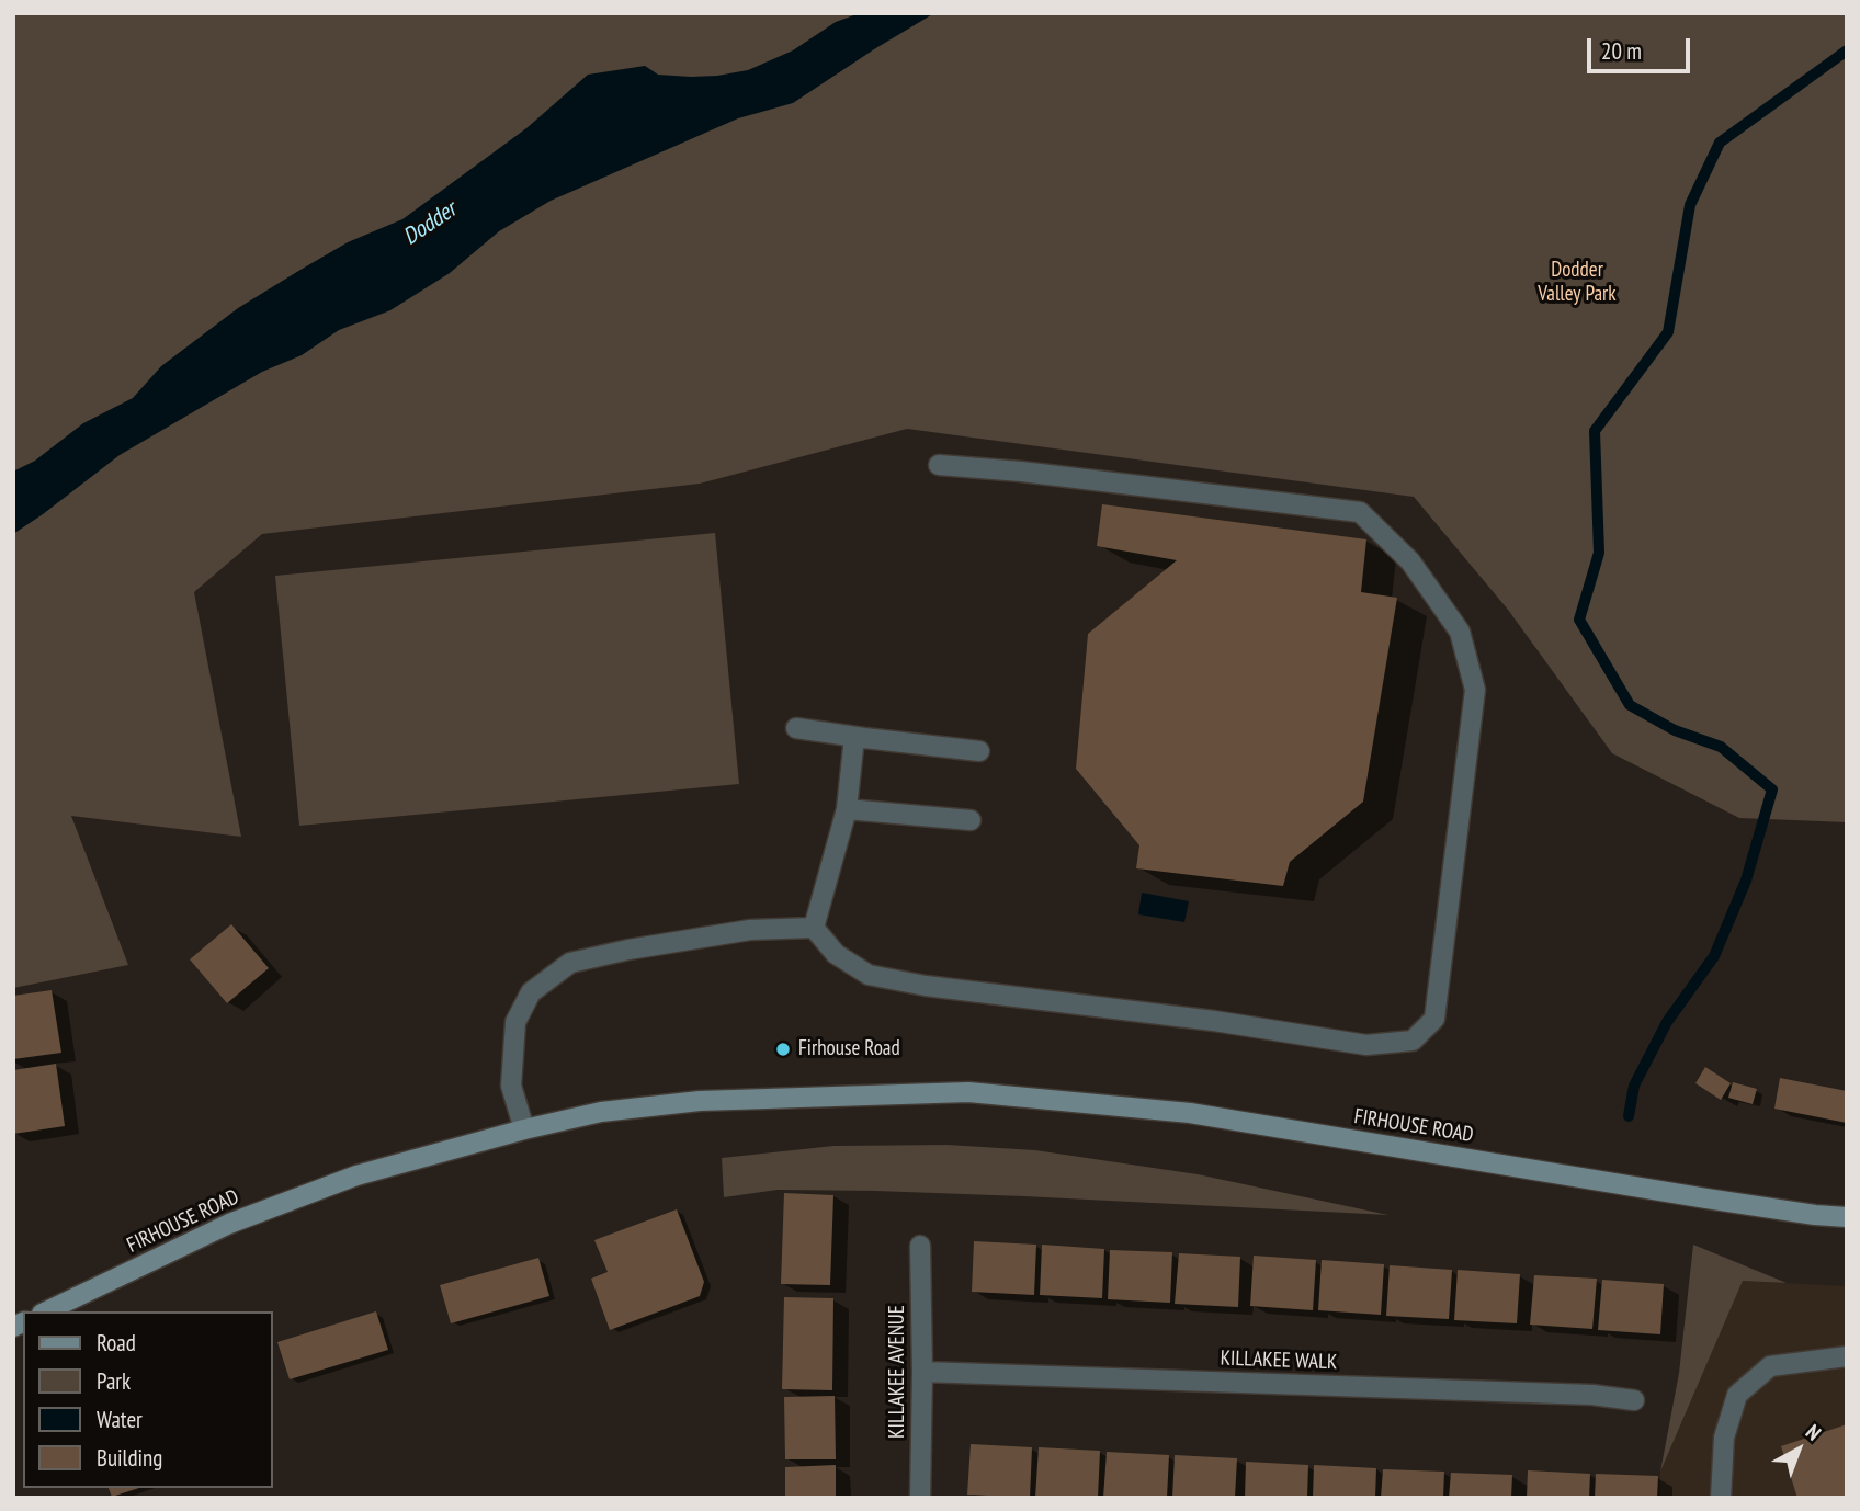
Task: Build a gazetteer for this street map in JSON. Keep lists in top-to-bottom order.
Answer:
{
  "streets": {
    "main road": ["FIRHOUSE ROAD"],
    "street": ["KILLAKEE WALK", "KILLAKEE AVENUE"]
  },
  "crossings": [
    ["KILLAKEE WALK", "KILLAKEE AVENUE"]
  ],
  "water": ["Dodder"],
  "parks": ["Dodder Valley Park"],
  "places": ["Firhouse Road"],
  "legend": [
    "Road",
    "Park",
    "Water",
    "Building"
  ],
  "scale_bar": "20 m",
  "north": "top right"
}
